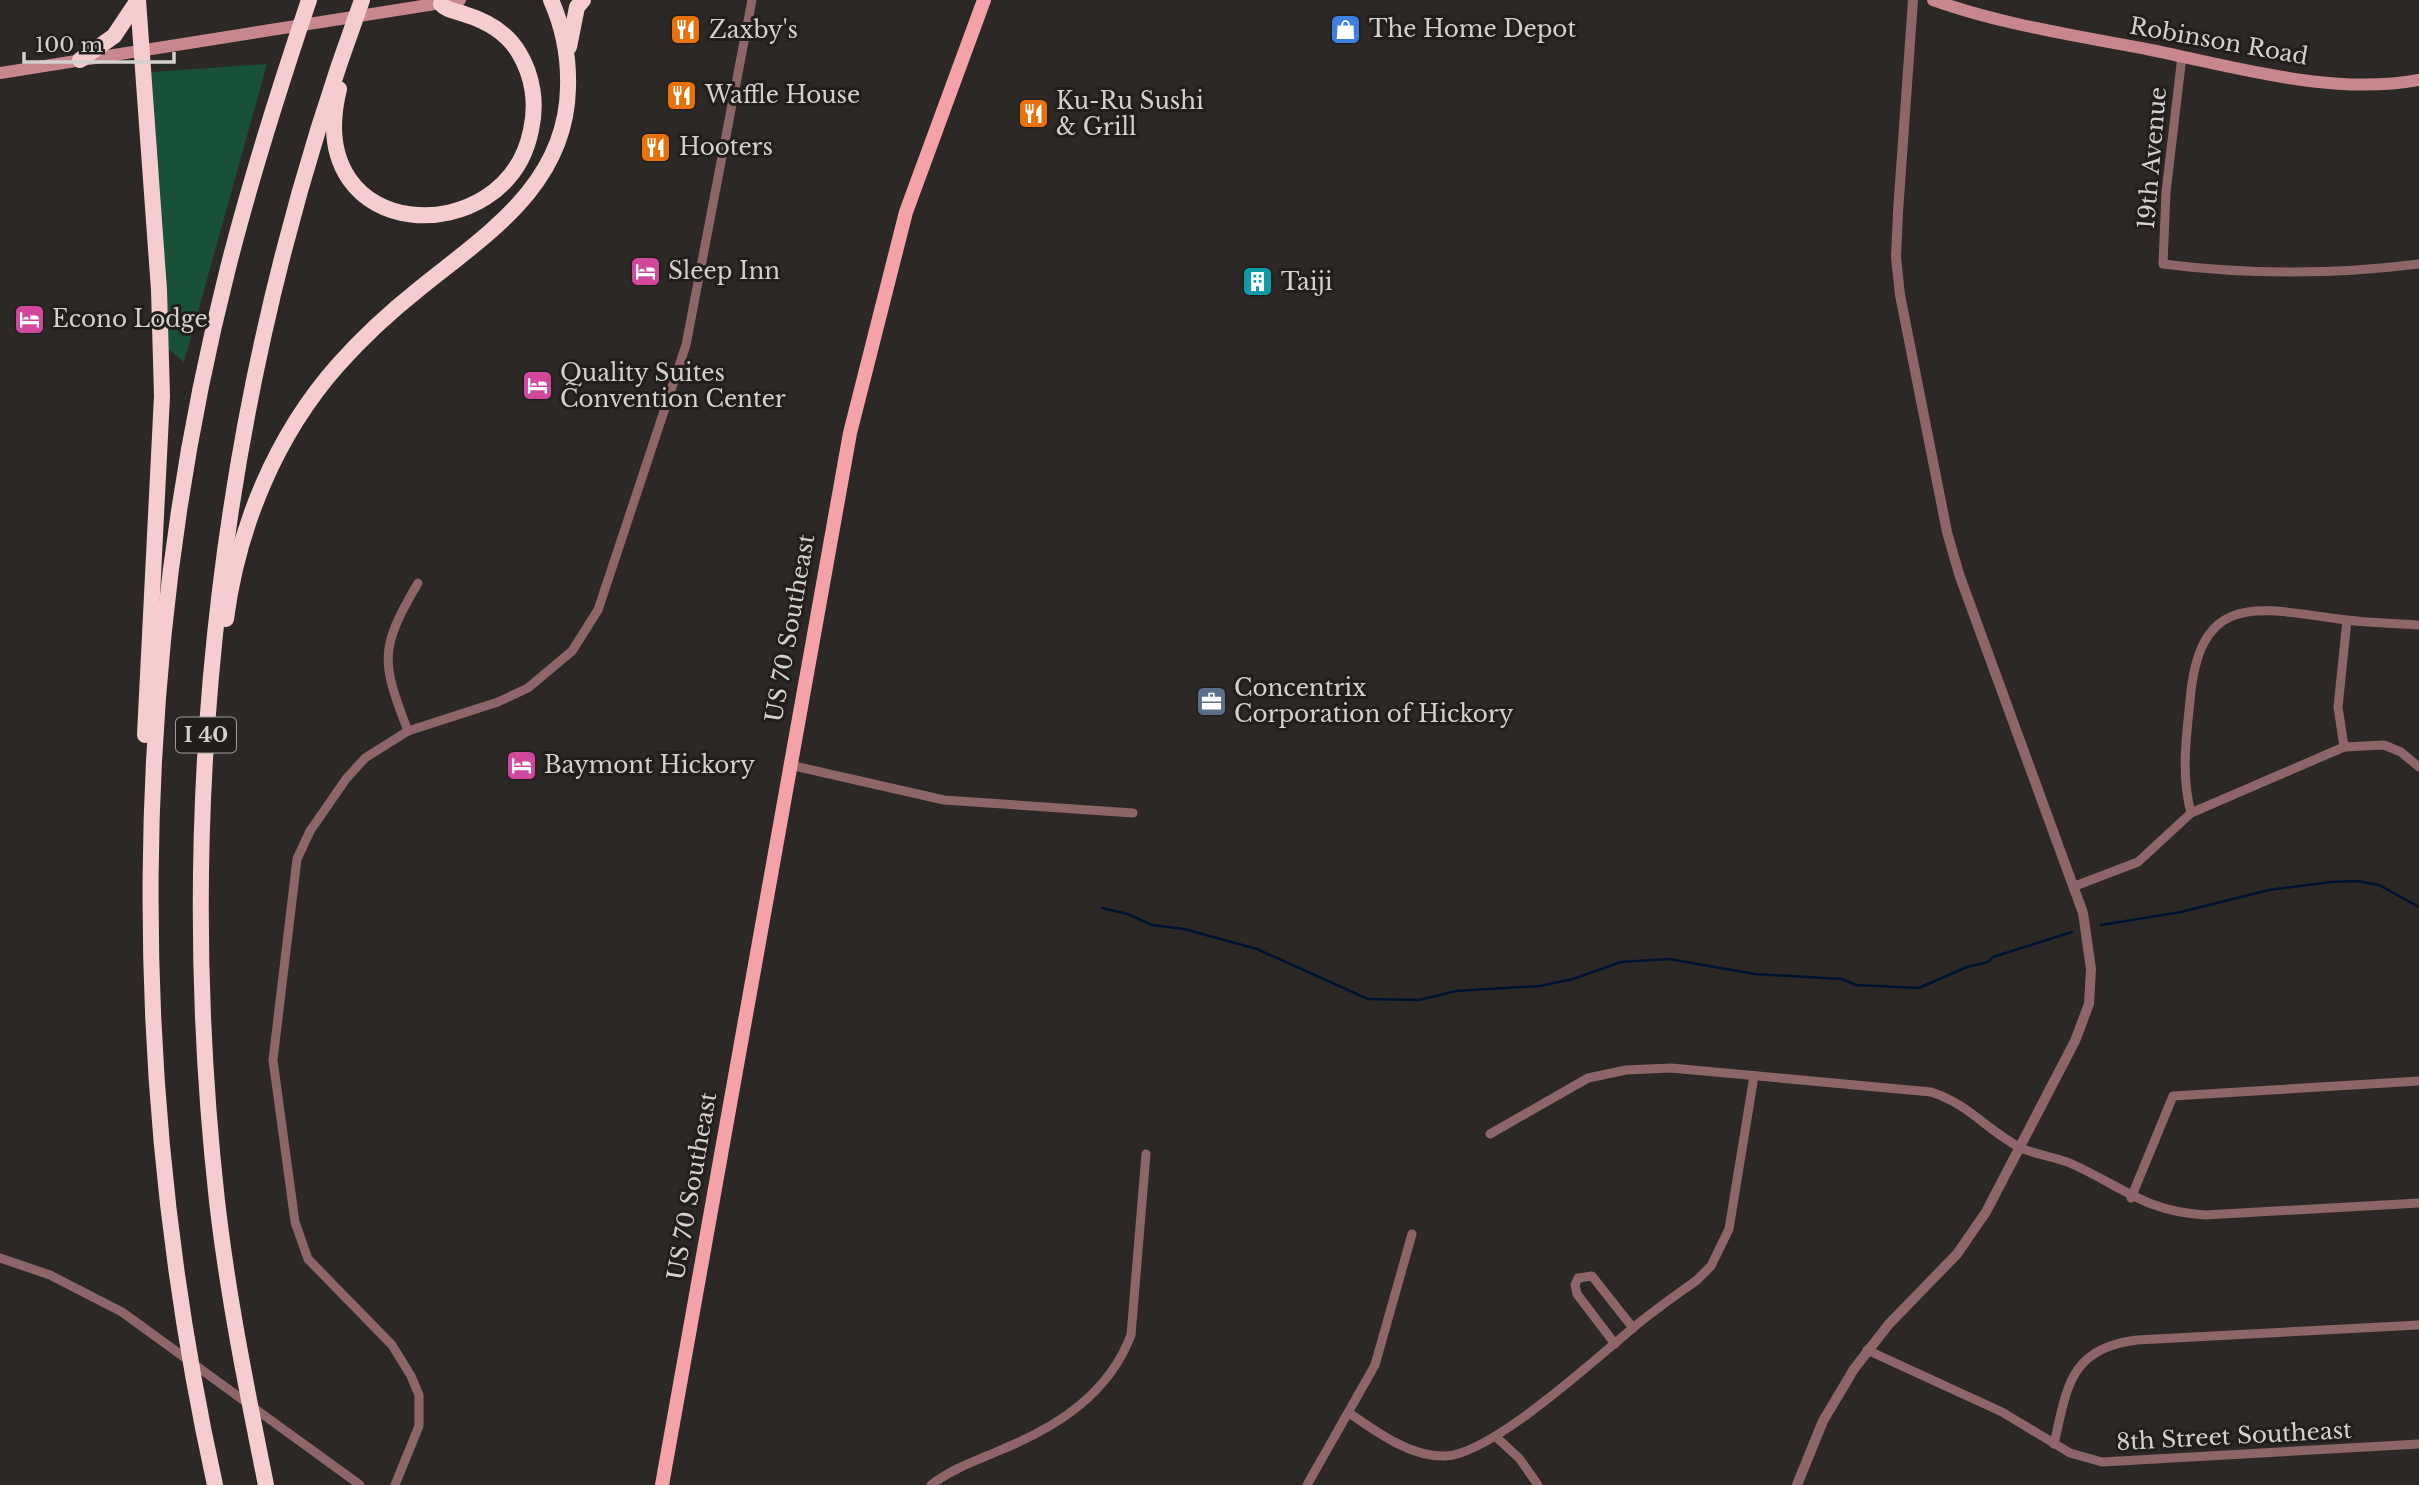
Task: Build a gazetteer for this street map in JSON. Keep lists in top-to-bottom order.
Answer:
{
  "streets": {
    "highway": ["I 40"],
    "main road": ["Robinson Road", "US 70 Southeast"],
    "street": ["19th Avenue", "8th Street Southeast"]
  },
  "crossings": [
    ["Robinson Road", "19th Avenue"]
  ],
  "places": {
    "shop": ["The Home Depot"],
    "restaurant": [
      "Zaxby's",
      "Waffle House",
      "Ku-Ru Sushi & Grill",
      "Hooters"
    ],
    "hotel": [
      "Sleep Inn",
      "Econo Lodge",
      "Quality Suites Convention Center",
      "Baymont Hickory"
    ],
    "building": ["Taiji"],
    "office": ["Concentrix Corporation of Hickory"]
  },
  "scale_bar": "100 m"
}
